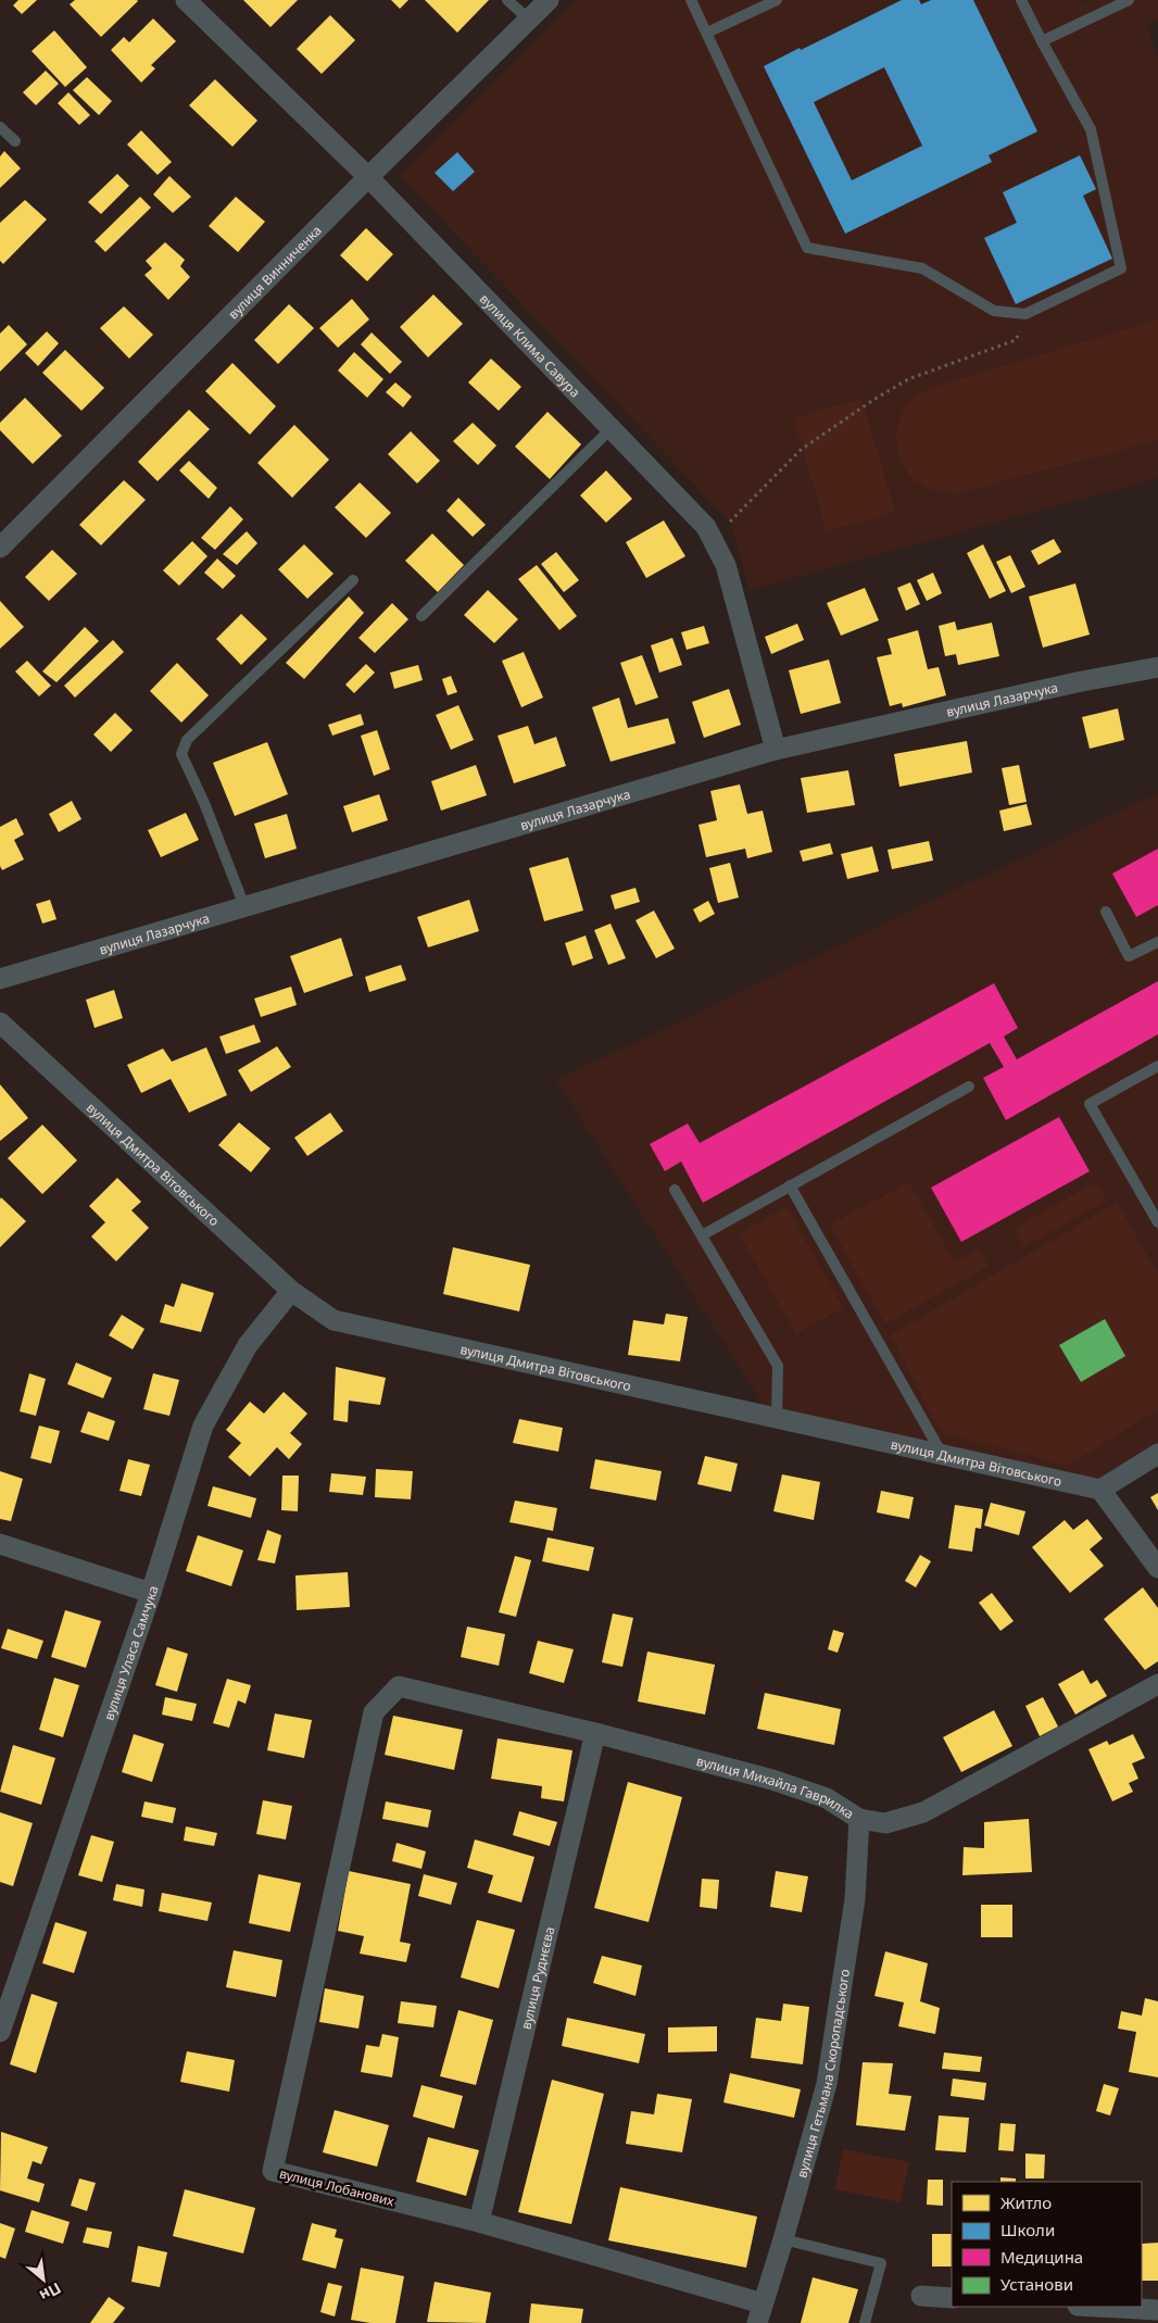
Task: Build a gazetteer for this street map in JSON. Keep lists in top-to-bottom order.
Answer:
{
  "streets": {
    "street": [
      "вулиця Винниченка",
      "вулиця Клима Савура",
      "вулиця Лазарчука",
      "вулиця Дмитра Вітовського",
      "вулиця Уласа Самчука",
      "вулиця Михайла Гаврилка",
      "вулиця Руднєєва",
      "вулиця Гетьмана Скоропадського",
      "вулиця Лобанових"
    ]
  },
  "crossings": [
    ["вулиця Винниченка", "вулиця Клима Савура"],
    ["вулиця Клима Савура", "вулиця Лазарчука"],
    ["вулиця Дмитра Вітовського", "вулиця Уласа Самчука"],
    ["вулиця Михайла Гаврилка", "вулиця Руднєєва"],
    ["вулиця Михайла Гаврилка", "вулиця Гетьмана Скоропадського"],
    ["вулиця Михайла Гаврилка", "вулиця Лобанових"],
    ["вулиця Руднєєва", "вулиця Лобанових"],
    ["вулиця Гетьмана Скоропадського", "вулиця Лобанових"]
  ],
  "legend": [
    "Житло",
    "Школи",
    "Медицина",
    "Установи"
  ],
  "north": "bottom right"
}
